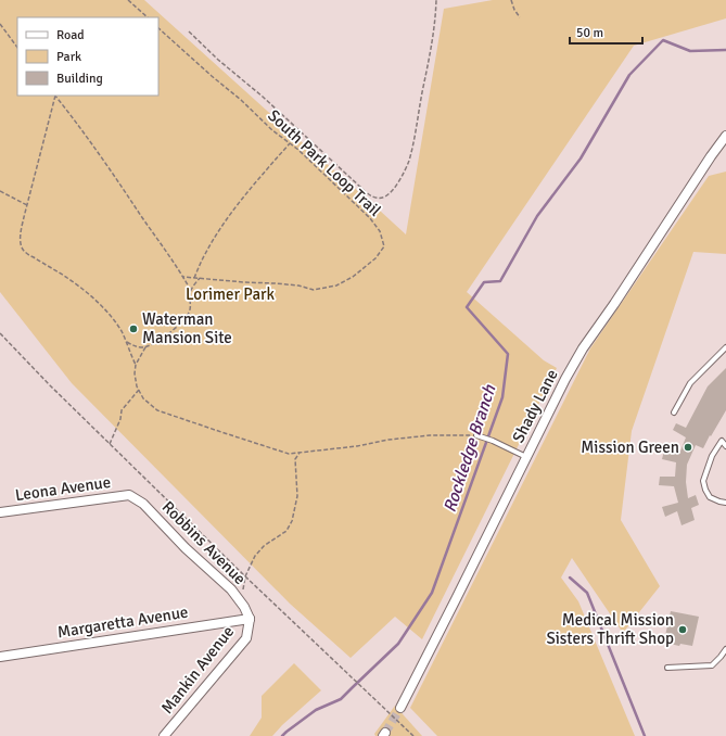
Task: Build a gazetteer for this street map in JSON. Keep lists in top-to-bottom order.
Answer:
{
  "streets": {
    "street": [
      "Shady Lane",
      "Leona Avenue",
      "Robbins Avenue",
      "Margaretta Avenue",
      "Mankin Avenue"
    ],
    "path": ["South Park Loop Trail"]
  },
  "crossings": [
    ["Leona Avenue", "Robbins Avenue"],
    ["Robbins Avenue", "Margaretta Avenue"],
    ["Robbins Avenue", "Mankin Avenue"],
    ["Margaretta Avenue", "Mankin Avenue"]
  ],
  "water": ["Rockledge Branch"],
  "parks": ["Lorimer Park"],
  "places": ["Waterman Mansion Site", "Mission Green", "Medical Mission Sisters Thrift Shop"],
  "legend": ["Road", "Park", "Building"],
  "scale_bar": "50 m"
}
